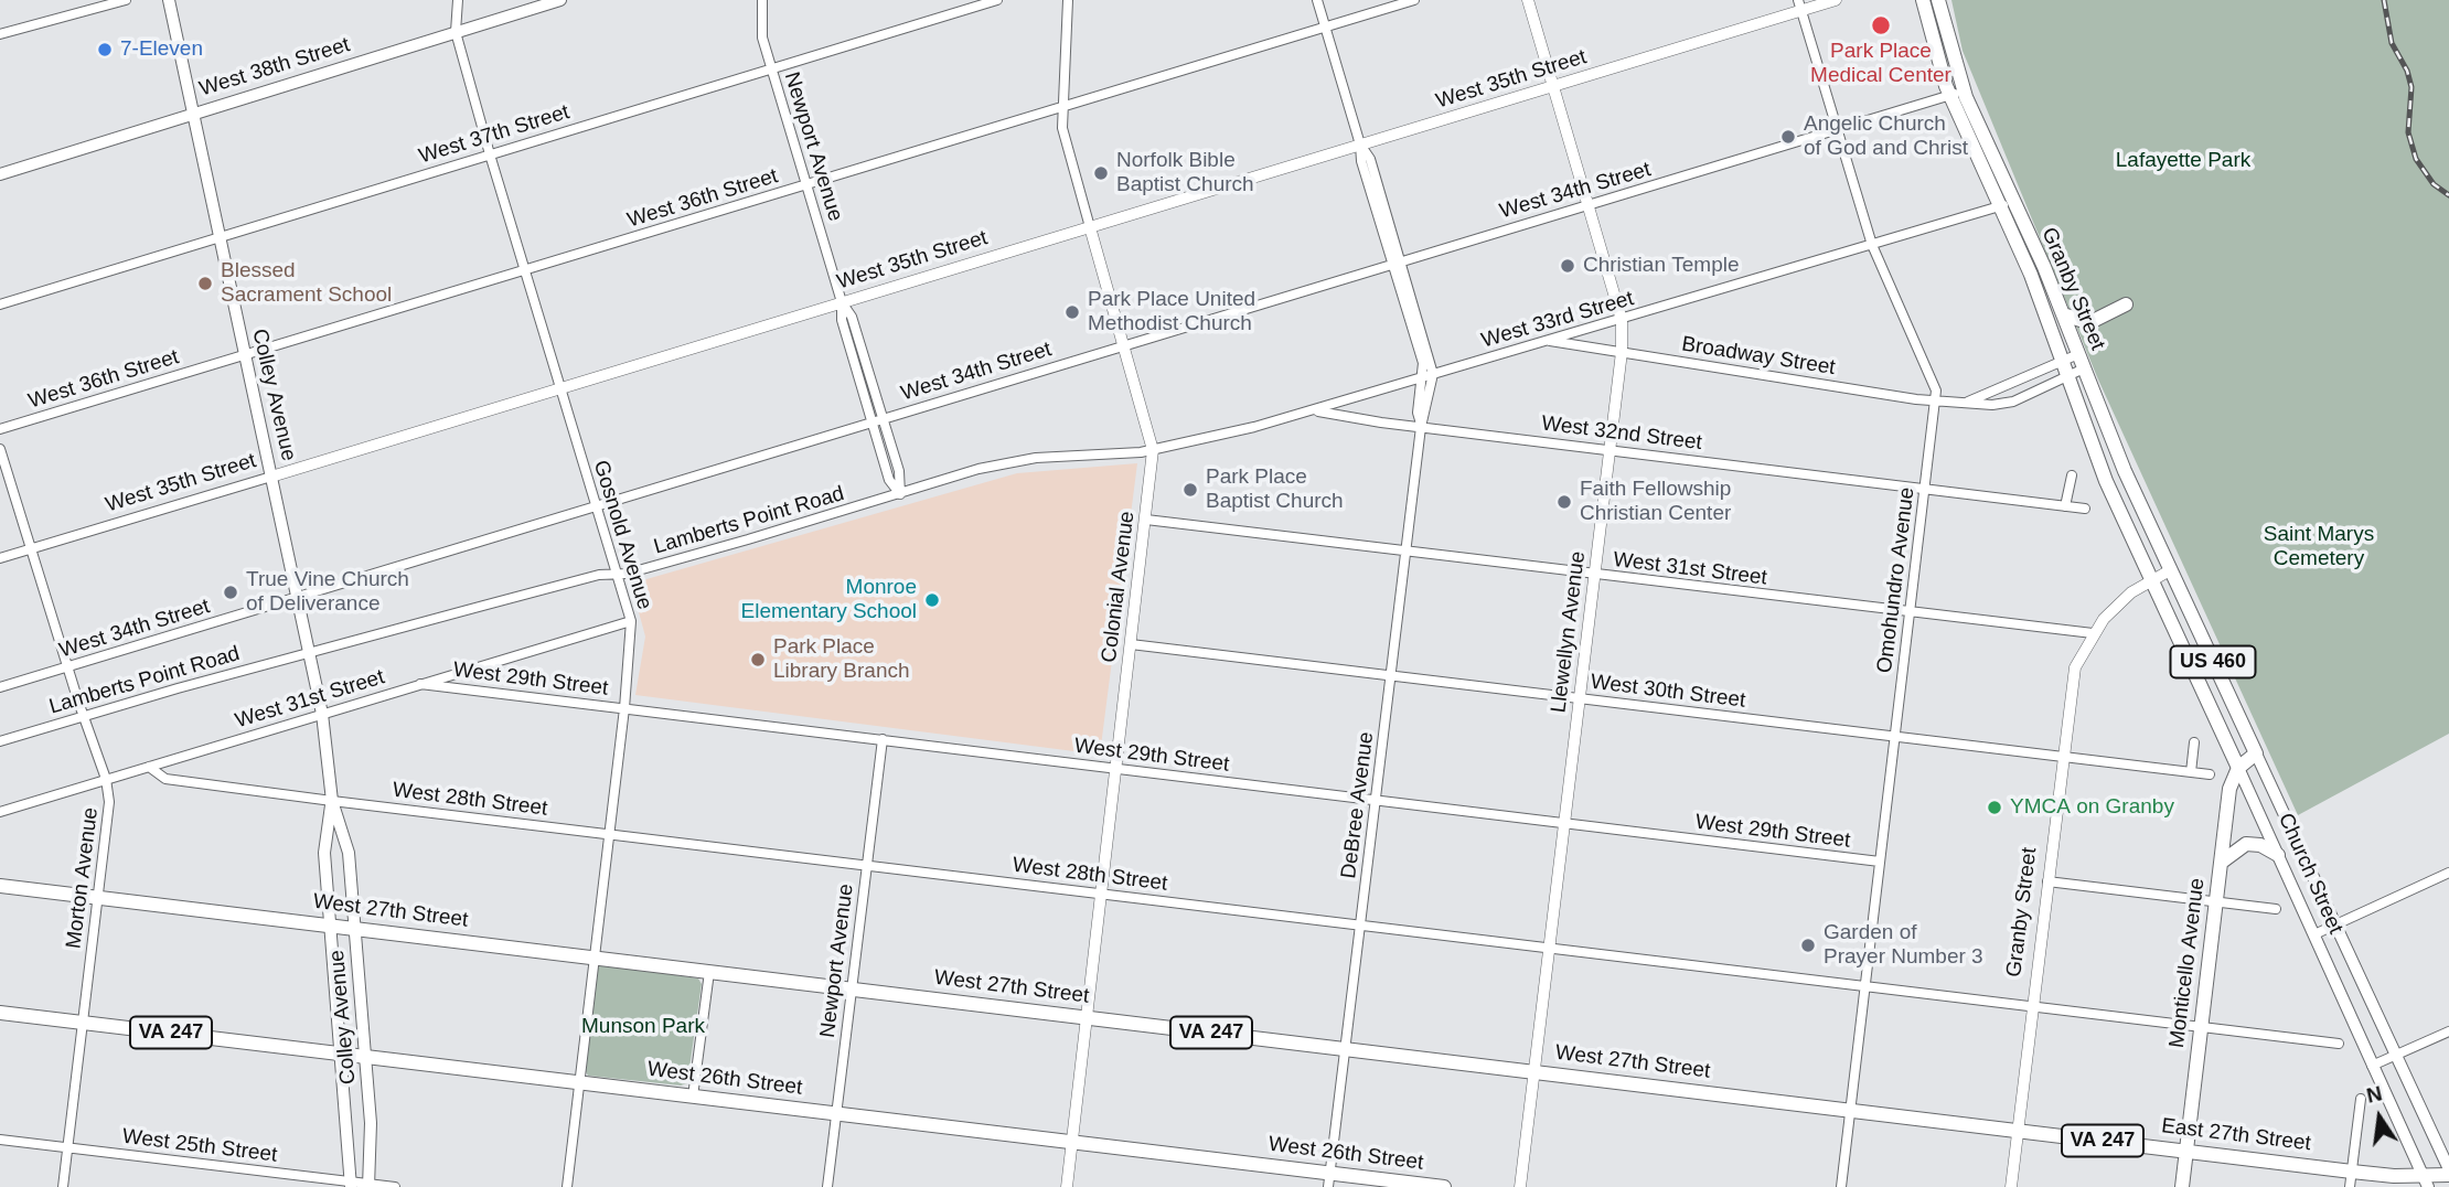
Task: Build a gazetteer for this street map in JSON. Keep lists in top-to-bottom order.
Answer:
{
  "streets": {
    "main road": [
      "West 38th Street",
      "Granby Street",
      "Colley Avenue",
      "US 460",
      "Church Street",
      "West 27th Street",
      "Monticello Avenue",
      "VA 247",
      "West 26th Street",
      "East 27th Street"
    ],
    "street": [
      "West 35th Street",
      "West 37th Street",
      "Newport Avenue",
      "West 34th Street",
      "West 36th Street",
      "West 33rd Street",
      "Broadway Street",
      "West 32nd Street",
      "Lamberts Point Road",
      "Gosnold Avenue",
      "West 31st Street",
      "Omohundro Avenue",
      "Colonial Avenue",
      "Llewellyn Avenue",
      "West 29th Street",
      "West 30th Street",
      "West 28th Street",
      "DeBree Avenue",
      "Morton Avenue",
      "West 25th Street"
    ]
  },
  "crossings": [
    ["West 38th Street", "Colley Avenue"],
    ["West 38th Street", "Gosnold Avenue"],
    ["West 35th Street", "Newport Avenue"],
    ["West 35th Street", "Colley Avenue"],
    ["West 35th Street", "Gosnold Avenue"],
    ["West 35th Street", "Omohundro Avenue"],
    ["West 35th Street", "Colonial Avenue"],
    ["West 35th Street", "Llewellyn Avenue"],
    ["West 35th Street", "DeBree Avenue"],
    ["West 35th Street", "Morton Avenue"],
    ["West 37th Street", "Newport Avenue"],
    ["West 37th Street", "Colley Avenue"],
    ["West 37th Street", "Gosnold Avenue"],
    ["Newport Avenue", "West 34th Street"],
    ["Newport Avenue", "West 36th Street"],
    ["Newport Avenue", "Lamberts Point Road"],
    ["Newport Avenue", "West 29th Street"],
    ["Newport Avenue", "West 28th Street"],
    ["Newport Avenue", "West 27th Street"],
    ["Newport Avenue", "West 26th Street"],
    ["West 34th Street", "Granby Street"],
    ["West 34th Street", "Colley Avenue"],
    ["West 34th Street", "Gosnold Avenue"],
    ["West 34th Street", "Omohundro Avenue"],
    ["West 34th Street", "Colonial Avenue"],
    ["West 34th Street", "Llewellyn Avenue"],
    ["West 34th Street", "DeBree Avenue"],
    ["West 34th Street", "Morton Avenue"],
    ["West 36th Street", "Colley Avenue"],
    ["West 36th Street", "Gosnold Avenue"],
    ["West 36th Street", "Colonial Avenue"],
    ["West 36th Street", "DeBree Avenue"],
    ["Granby Street", "West 33rd Street"],
    ["Granby Street", "Broadway Street"],
    ["Granby Street", "West 31st Street"],
    ["Granby Street", "West 30th Street"],
    ["Granby Street", "West 28th Street"],
    ["Granby Street", "Church Street"],
    ["Granby Street", "West 27th Street"],
    ["Granby Street", "East 27th Street"],
    ["West 33rd Street", "Broadway Street"],
    ["West 33rd Street", "West 32nd Street"],
    ["West 33rd Street", "Lamberts Point Road"],
    ["West 33rd Street", "Omohundro Avenue"],
    ["West 33rd Street", "Colonial Avenue"],
    ["West 33rd Street", "Llewellyn Avenue"],
    ["West 33rd Street", "DeBree Avenue"],
    ["Broadway Street", "Omohundro Avenue"],
    ["Broadway Street", "Llewellyn Avenue"],
    ["Colley Avenue", "Lamberts Point Road"],
    ["Colley Avenue", "West 31st Street"],
    ["Colley Avenue", "West 28th Street"],
    ["Colley Avenue", "West 27th Street"],
    ["Colley Avenue", "West 26th Street"],
    ["Colley Avenue", "West 25th Street"],
    ["West 32nd Street", "Omohundro Avenue"],
    ["West 32nd Street", "Llewellyn Avenue"],
    ["West 32nd Street", "DeBree Avenue"],
    ["Lamberts Point Road", "Gosnold Avenue"],
    ["Lamberts Point Road", "Colonial Avenue"],
    ["Lamberts Point Road", "Morton Avenue"],
    ["Gosnold Avenue", "West 31st Street"],
    ["Gosnold Avenue", "West 29th Street"],
    ["Gosnold Avenue", "West 28th Street"],
    ["Gosnold Avenue", "West 27th Street"],
    ["Gosnold Avenue", "West 26th Street"],
    ["West 31st Street", "Omohundro Avenue"],
    ["West 31st Street", "Colonial Avenue"],
    ["West 31st Street", "Llewellyn Avenue"],
    ["West 31st Street", "West 29th Street"],
    ["West 31st Street", "West 28th Street"],
    ["West 31st Street", "DeBree Avenue"],
    ["West 31st Street", "Morton Avenue"],
    ["Omohundro Avenue", "West 29th Street"],
    ["Omohundro Avenue", "West 30th Street"],
    ["Omohundro Avenue", "West 28th Street"],
    ["Omohundro Avenue", "West 27th Street"],
    ["Colonial Avenue", "West 29th Street"],
    ["Colonial Avenue", "West 30th Street"],
    ["Colonial Avenue", "West 28th Street"],
    ["Colonial Avenue", "West 27th Street"],
    ["Colonial Avenue", "West 26th Street"],
    ["Llewellyn Avenue", "West 29th Street"],
    ["Llewellyn Avenue", "West 30th Street"],
    ["Llewellyn Avenue", "West 28th Street"],
    ["Llewellyn Avenue", "West 27th Street"],
    ["West 29th Street", "DeBree Avenue"],
    ["West 30th Street", "DeBree Avenue"],
    ["West 28th Street", "DeBree Avenue"],
    ["West 28th Street", "Monticello Avenue"],
    ["DeBree Avenue", "West 27th Street"],
    ["DeBree Avenue", "West 26th Street"],
    ["Church Street", "Monticello Avenue"],
    ["Church Street", "East 27th Street"],
    ["Morton Avenue", "West 27th Street"],
    ["Morton Avenue", "West 26th Street"],
    ["Morton Avenue", "West 25th Street"],
    ["West 27th Street", "East 27th Street"],
    ["Monticello Avenue", "East 27th Street"]
  ],
  "parks": ["Lafayette Park", "Saint Marys Cemetery", "Munson Park"],
  "places": [
    "Park Place Medical Center",
    "7-Eleven",
    "Angelic Church of God and Christ",
    "Norfolk Bible Baptist Church",
    "Christian Temple",
    "Blessed Sacrament School",
    "Park Place United Methodist Church",
    "Park Place Baptist Church",
    "Faith Fellowship Christian Center",
    "True Vine Church of Deliverance",
    "Monroe Elementary School",
    "Park Place Library Branch",
    "YMCA on Granby",
    "Garden of Prayer Number 3"
  ],
  "north": "top"
}
